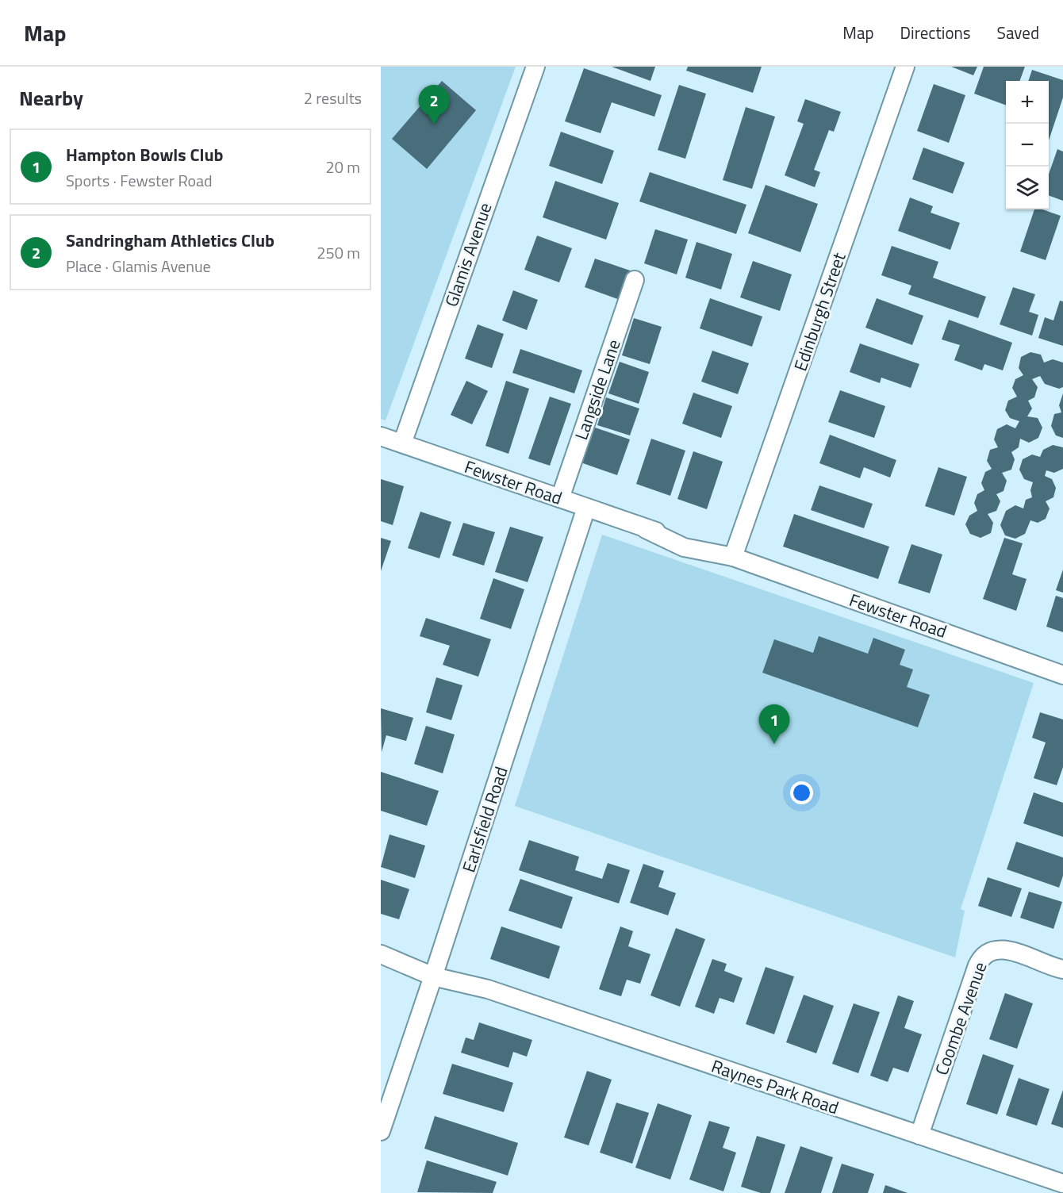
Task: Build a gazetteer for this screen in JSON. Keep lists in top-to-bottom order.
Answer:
{
  "streets": {
    "street": [
      "Glamis Avenue",
      "Edinburgh Street",
      "Langside Lane",
      "Fewster Road",
      "Earlsfield Road",
      "Coombe Avenue",
      "Raynes Park Road"
    ]
  },
  "crossings": [
    ["Glamis Avenue", "Fewster Road"],
    ["Edinburgh Street", "Fewster Road"],
    ["Langside Lane", "Fewster Road"],
    ["Fewster Road", "Earlsfield Road"],
    ["Earlsfield Road", "Raynes Park Road"],
    ["Coombe Avenue", "Raynes Park Road"]
  ],
  "page": {
    "header": "Map",
    "nav": ["Map", "Directions", "Saved"],
    "heading": ["Nearby", "2 results"],
    "map_buttons": ["+", "−"],
    "pins": ["2", "1"],
    "list": [
      {
        "mark": "1",
        "name": "Hampton Bowls Club",
        "note": "Sports · Fewster Road",
        "value": "20 m"
      },
      {
        "mark": "2",
        "name": "Sandringham Athletics Club",
        "note": "Place · Glamis Avenue",
        "value": "250 m"
      }
    ]
  }
}
